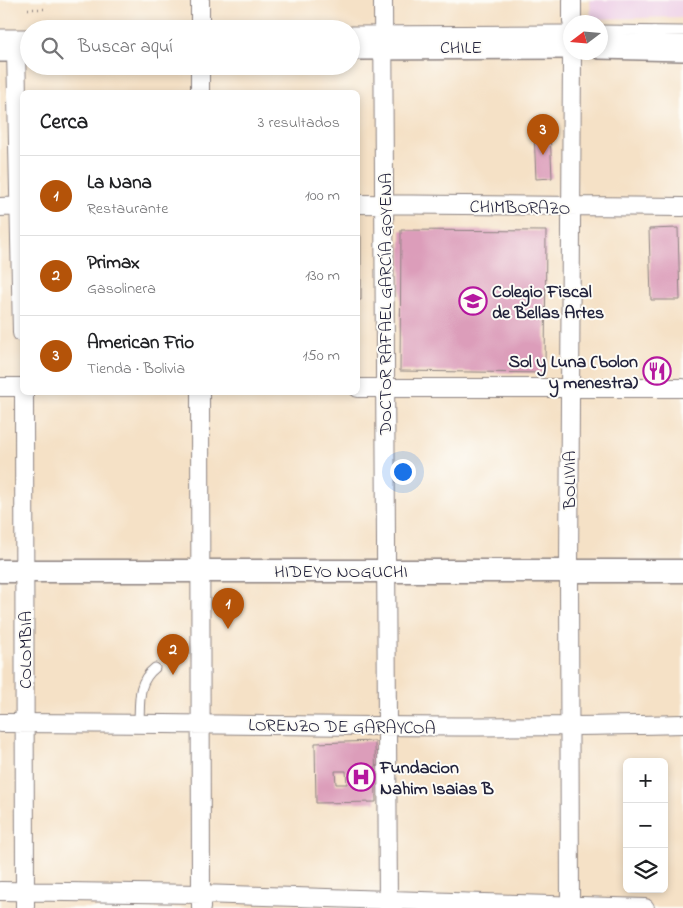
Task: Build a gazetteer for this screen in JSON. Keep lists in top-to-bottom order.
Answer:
{
  "streets": {
    "main road": ["CHILE"],
    "street": [
      "CHIMBORAZO",
      "DOCTOR RAFAEL GARCÍA GOYENA",
      "BOLIVIA",
      "HIDEYO NOGUCHI",
      "COLOMBIA",
      "LORENZO DE GARAYCOA"
    ]
  },
  "crossings": [
    ["CHILE", "DOCTOR RAFAEL GARCÍA GOYENA"],
    ["CHIMBORAZO", "DOCTOR RAFAEL GARCÍA GOYENA"],
    ["CHIMBORAZO", "BOLIVIA"],
    ["DOCTOR RAFAEL GARCÍA GOYENA", "HIDEYO NOGUCHI"],
    ["DOCTOR RAFAEL GARCÍA GOYENA", "LORENZO DE GARAYCOA"],
    ["BOLIVIA", "HIDEYO NOGUCHI"],
    ["BOLIVIA", "LORENZO DE GARAYCOA"],
    ["HIDEYO NOGUCHI", "COLOMBIA"],
    ["COLOMBIA", "LORENZO DE GARAYCOA"]
  ],
  "places": {
    "school or university": ["Colegio Fiscal de Bellas Artes"],
    "restaurant": ["Sol y Luna (bolon y menestra)"],
    "hospital": ["Fundacion Nahim Isaias B"]
  },
  "north": "left",
  "page": {
    "search": "Buscar aquí",
    "heading": ["Cerca", "3 resultados"],
    "pins": ["3", "1", "2"],
    "list": [
      {
        "mark": "1",
        "name": "La Nana",
        "note": "Restaurante",
        "value": "100 m"
      },
      {
        "mark": "2",
        "name": "Primax",
        "note": "Gasolinera",
        "value": "130 m"
      },
      {
        "mark": "3",
        "name": "American Frio",
        "note": "Tienda · Bolivia",
        "value": "150 m"
      }
    ],
    "map_buttons": ["+", "−"]
  }
}
